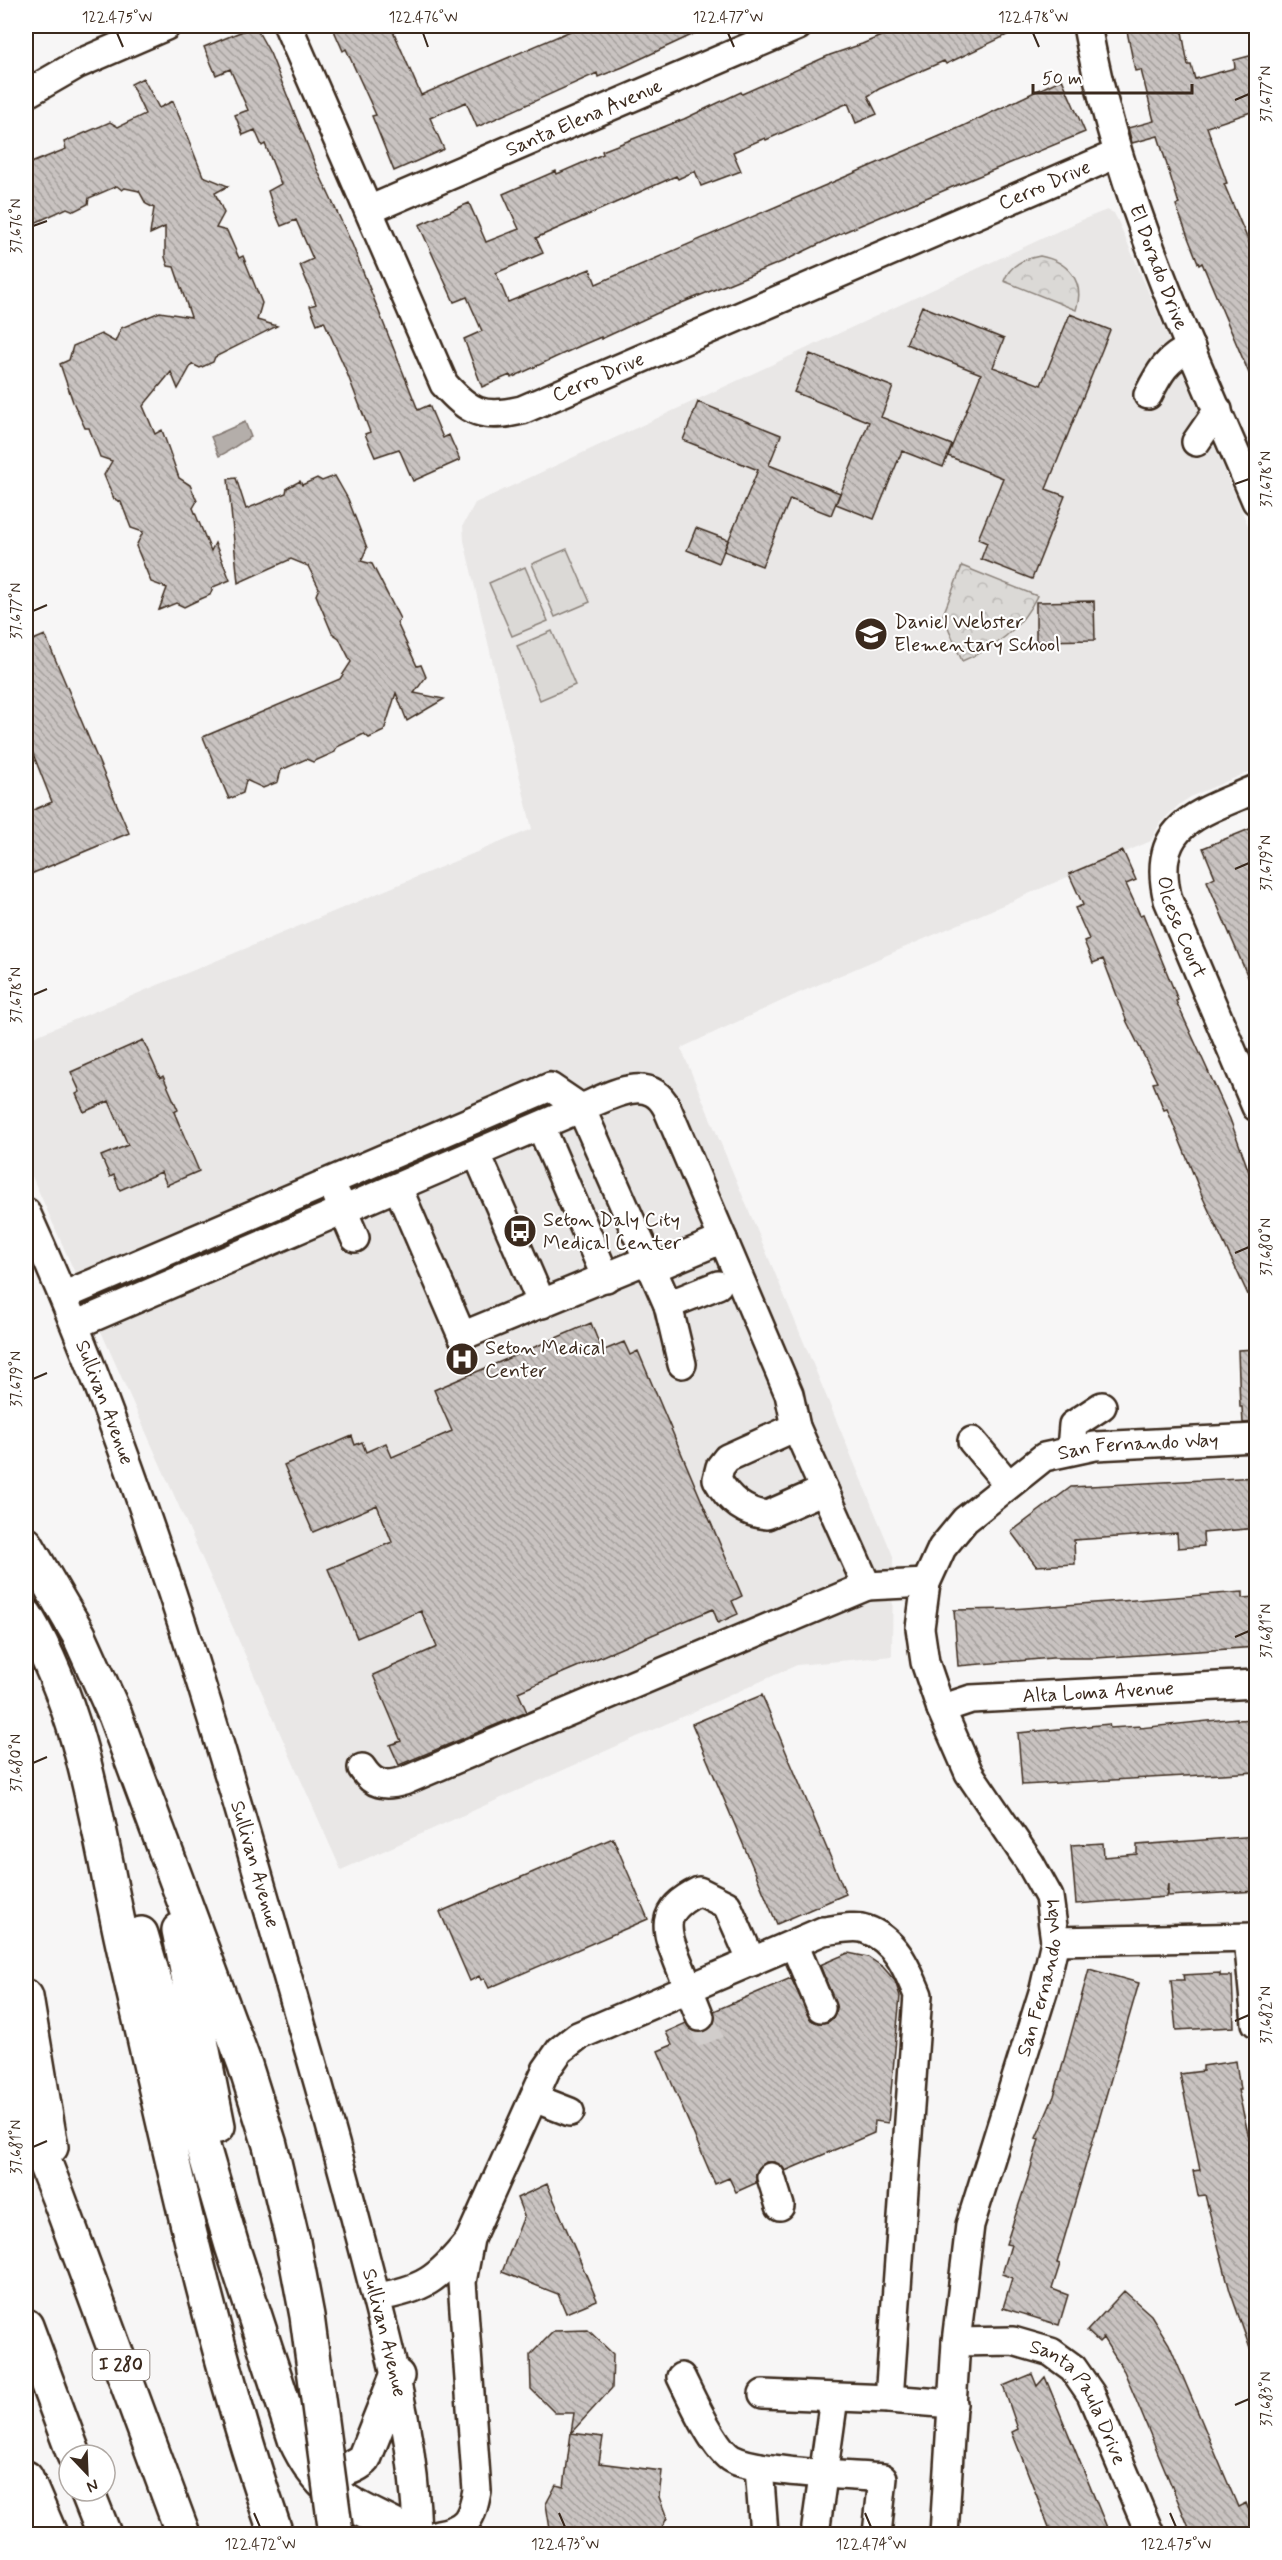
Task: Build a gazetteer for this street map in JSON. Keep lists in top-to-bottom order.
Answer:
{
  "streets": {
    "highway": ["I 280"],
    "street": [
      "Santa Elena Avenue",
      "Cerro Drive",
      "El Dorado Drive",
      "Olcese Court",
      "Sullivan Avenue",
      "San Fernando Way",
      "Alta Loma Avenue",
      "Santa Paula Drive"
    ]
  },
  "crossings": [
    ["Santa Elena Avenue", "Cerro Drive"],
    ["Cerro Drive", "El Dorado Drive"],
    ["San Fernando Way", "Alta Loma Avenue"],
    ["San Fernando Way", "Santa Paula Drive"]
  ],
  "places": {
    "school or university": ["Daniel Webster Elementary School"],
    "bus stop": ["Seton Daly City Medical Center"],
    "hospital": ["Seton Medical Center"]
  },
  "scale_bar": "50 m",
  "north": "bottom right",
  "coordinates": [
    "122.475°W",
    "122.476°W",
    "122.477°W",
    "122.478°W",
    "37.677°N",
    "37.676°N",
    "37.678°N",
    "37.679°N",
    "37.680°N",
    "37.681°N",
    "37.682°N",
    "37.683°N",
    "122.472°W",
    "122.473°W",
    "122.474°W"
  ]
}
